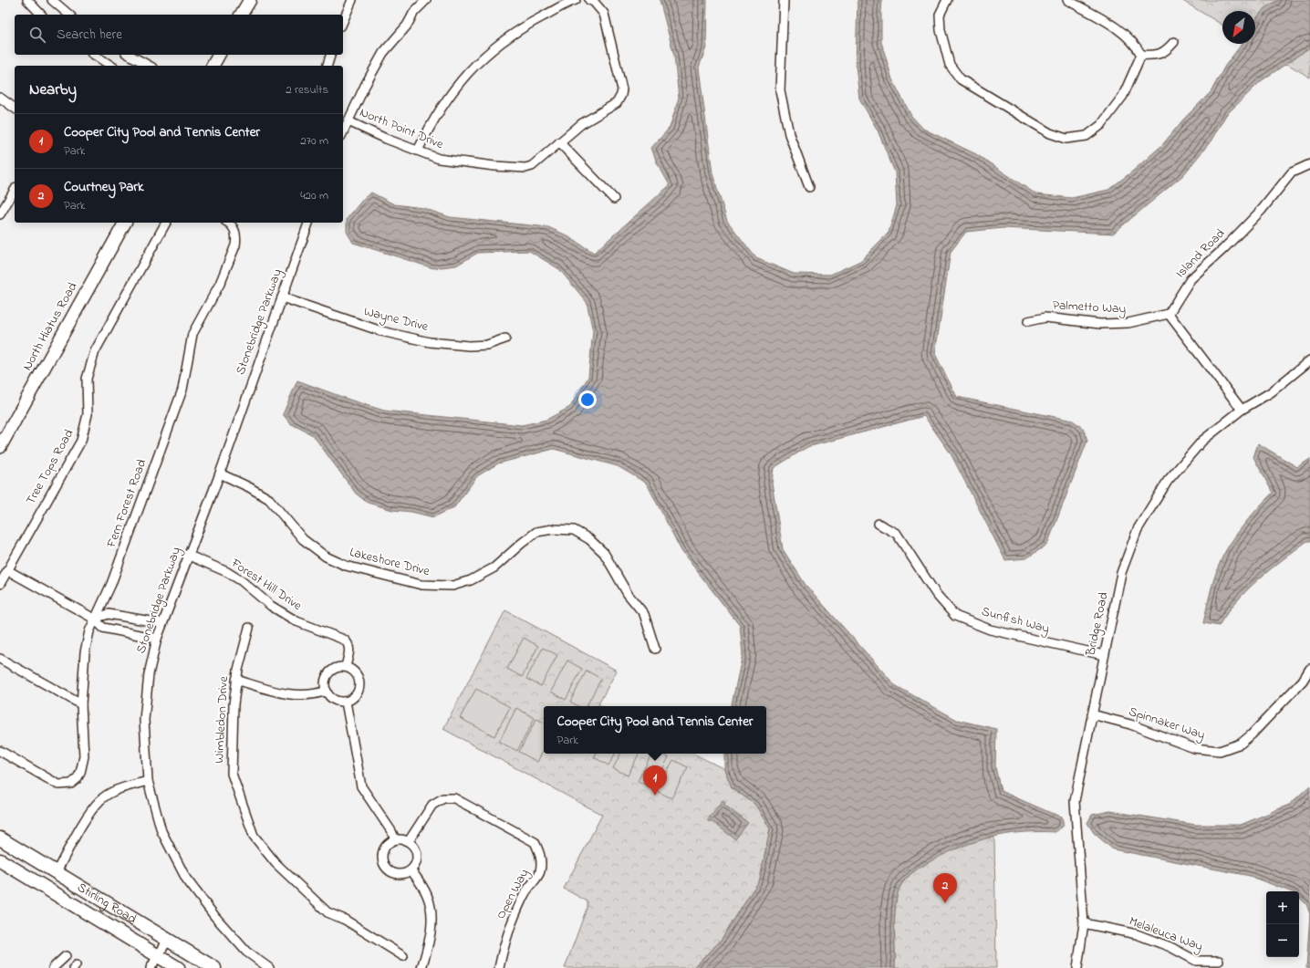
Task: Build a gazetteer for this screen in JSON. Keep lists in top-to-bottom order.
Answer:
{
  "streets": {
    "main road": ["Stirling Road"],
    "street": [
      "North Point Drive",
      "Island Road",
      "Palmetto Way",
      "Wayne Drive",
      "Stonebridge Parkway",
      "North Hiatus Road",
      "Tree Tops Road",
      "Fern Forest Road",
      "Lakeshore Drive",
      "Forest Hill Drive",
      "Sunfish Way",
      "Bridge Road",
      "Wimbledon Drive",
      "Spinnaker Way",
      "Open Way",
      "Melaleuca Way"
    ]
  },
  "crossings": [
    ["Island Road", "Palmetto Way"],
    ["Wayne Drive", "Stonebridge Parkway"],
    ["Stonebridge Parkway", "Lakeshore Drive"],
    ["Stonebridge Parkway", "Forest Hill Drive"],
    ["Sunfish Way", "Bridge Road"],
    ["Bridge Road", "Spinnaker Way"],
    ["Bridge Road", "Melaleuca Way"]
  ],
  "north": "bottom left",
  "page": {
    "search": "Search here",
    "heading": ["Nearby", "2 results"],
    "list": [
      {
        "mark": "1",
        "name": "Cooper City Pool and Tennis Center",
        "note": "Park",
        "value": "270 m"
      },
      {
        "mark": "2",
        "name": "Courtney Park",
        "note": "Park",
        "value": "420 m"
      }
    ],
    "popup": ["Cooper City Pool and Tennis Center", "Park"],
    "pins": ["1", "2"],
    "map_buttons": ["+", "−"]
  }
}
